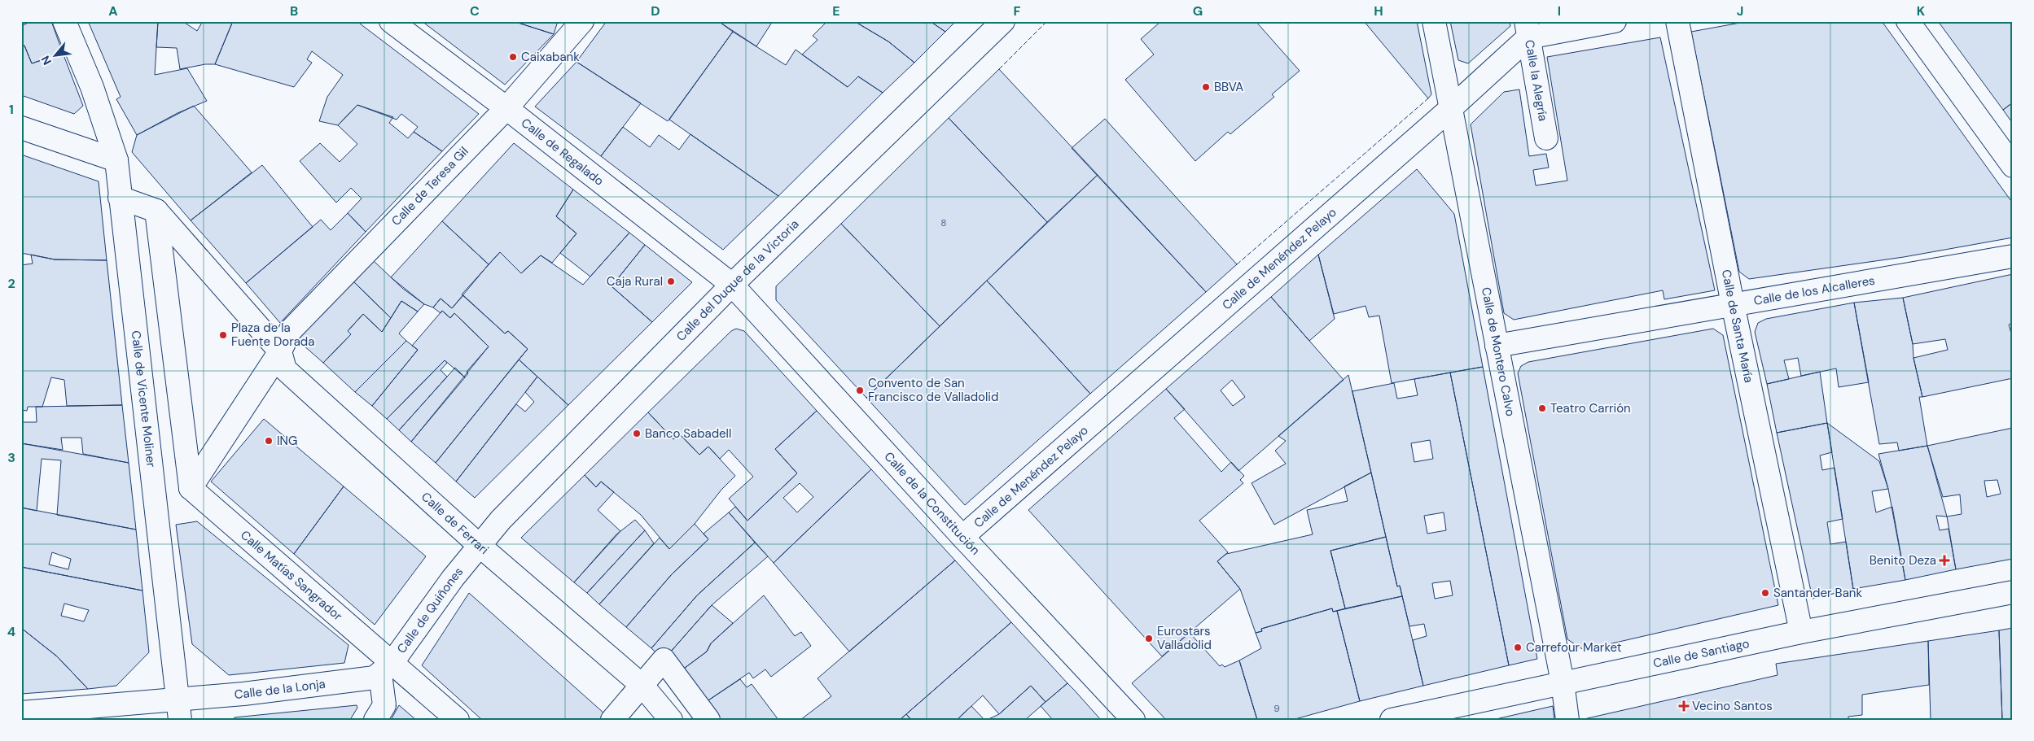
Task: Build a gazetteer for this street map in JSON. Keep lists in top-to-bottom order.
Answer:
{
  "streets": {
    "street": [
      "Calle la Alegría",
      "Calle de Regalado",
      "Calle de Teresa Gil",
      "Calle de Menéndez Pelayo",
      "Calle del Duque de la Victoria",
      "Calle de los Alcalleres",
      "Calle de Santa María",
      "Calle de Montero Calvo",
      "Calle de Vicente Moliner",
      "Calle de la Constitución",
      "Calle de Ferrari",
      "Calle Matías Sangrador",
      "Calle de Quiñones",
      "Calle de Santiago",
      "Calle de la Lonja"
    ]
  },
  "crossings": [
    ["Calle la Alegría", "Calle de Menéndez Pelayo"],
    ["Calle de Regalado", "Calle de Teresa Gil"],
    ["Calle de Regalado", "Calle del Duque de la Victoria"],
    ["Calle de Regalado", "Calle de la Constitución"],
    ["Calle de Teresa Gil", "Calle de Ferrari"],
    ["Calle de Menéndez Pelayo", "Calle de Montero Calvo"],
    ["Calle de Menéndez Pelayo", "Calle de la Constitución"],
    ["Calle del Duque de la Victoria", "Calle de la Constitución"],
    ["Calle del Duque de la Victoria", "Calle de Ferrari"],
    ["Calle del Duque de la Victoria", "Calle de Quiñones"],
    ["Calle de los Alcalleres", "Calle de Santa María"],
    ["Calle de los Alcalleres", "Calle de Montero Calvo"],
    ["Calle de Santa María", "Calle de Santiago"],
    ["Calle de Montero Calvo", "Calle de Santiago"],
    ["Calle de Vicente Moliner", "Calle de la Lonja"],
    ["Calle de Ferrari", "Calle de Quiñones"],
    ["Calle Matías Sangrador", "Calle de Quiñones"],
    ["Calle Matías Sangrador", "Calle de la Lonja"],
    ["Calle de Quiñones", "Calle de la Lonja"]
  ],
  "places": {
    "other": [
      "Caixabank",
      "BBVA",
      "Caja Rural",
      "Plaza de la Fuente Dorada",
      "Convento de San Francisco de Valladolid",
      "Teatro Carrión",
      "Banco Sabadell",
      "ING",
      "Santander Bank",
      "Eurostars Valladolid",
      "Carrefour Market"
    ],
    "health": ["Benito Deza", "Vecino Santos"]
  },
  "house_numbers": ["8", "9"],
  "north": "bottom left",
  "grid": {
    "columns": [
      "A",
      "B",
      "C",
      "D",
      "E",
      "F",
      "G",
      "H",
      "I",
      "J",
      "K"
    ],
    "rows": [
      "1",
      "2",
      "3",
      "4"
    ]
  }
}
